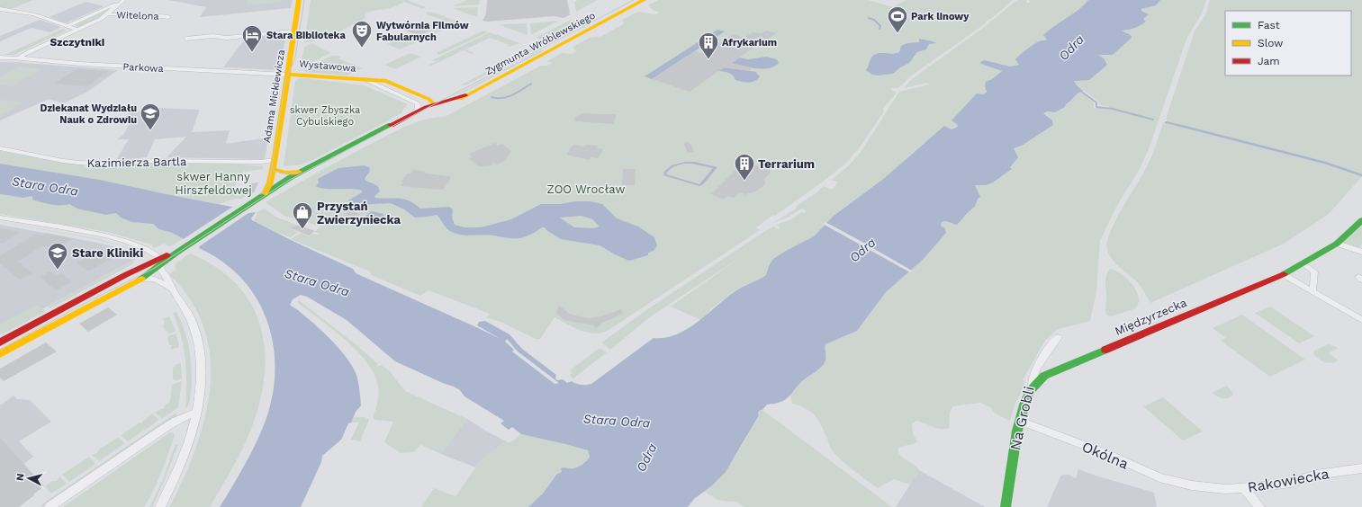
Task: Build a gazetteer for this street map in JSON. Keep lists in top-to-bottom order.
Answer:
{
  "streets": {
    "main road": [
      "Zygmunta Wróblewskiego",
      "Wystawowa",
      "Adama Mickiewicza",
      "Międzyrzecka",
      "Na Grobli"
    ],
    "street": [
      "Witelona",
      "Parkowa",
      "Kazimierza Bartla",
      "Okólna",
      "Rakowiecka"
    ]
  },
  "crossings": [
    ["Witelona", "Parkowa"],
    ["Zygmunta Wróblewskiego", "Wystawowa"],
    ["Zygmunta Wróblewskiego", "Adama Mickiewicza"],
    ["Wystawowa", "Parkowa"],
    ["Wystawowa", "Adama Mickiewicza"],
    ["Parkowa", "Adama Mickiewicza"],
    ["Adama Mickiewicza", "Kazimierza Bartla"],
    ["Międzyrzecka", "Na Grobli"],
    ["Na Grobli", "Okólna"],
    ["Okólna", "Rakowiecka"]
  ],
  "districts": ["Szczytniki"],
  "water": ["Odra", "Stara Odra"],
  "parks": ["skwer Zbyszka Cybulskiego", "skwer Hanny Hirszfeldowej", "ZOO Wrocław"],
  "places": {
    "sports": ["Park linowy"],
    "theatre": ["Wytwórnia Filmów Fabularnych"],
    "hotel": ["Stara Biblioteka"],
    "building": ["Afrykarium", "Terrarium"],
    "school or university": ["Dziekanat Wydziału Nauk o Zdrowiu", "Stare Kliniki"],
    "shop": ["Przystań Zwierzyniecka"]
  },
  "legend": ["Fast", "Slow", "Jam"],
  "north": "left"
}
